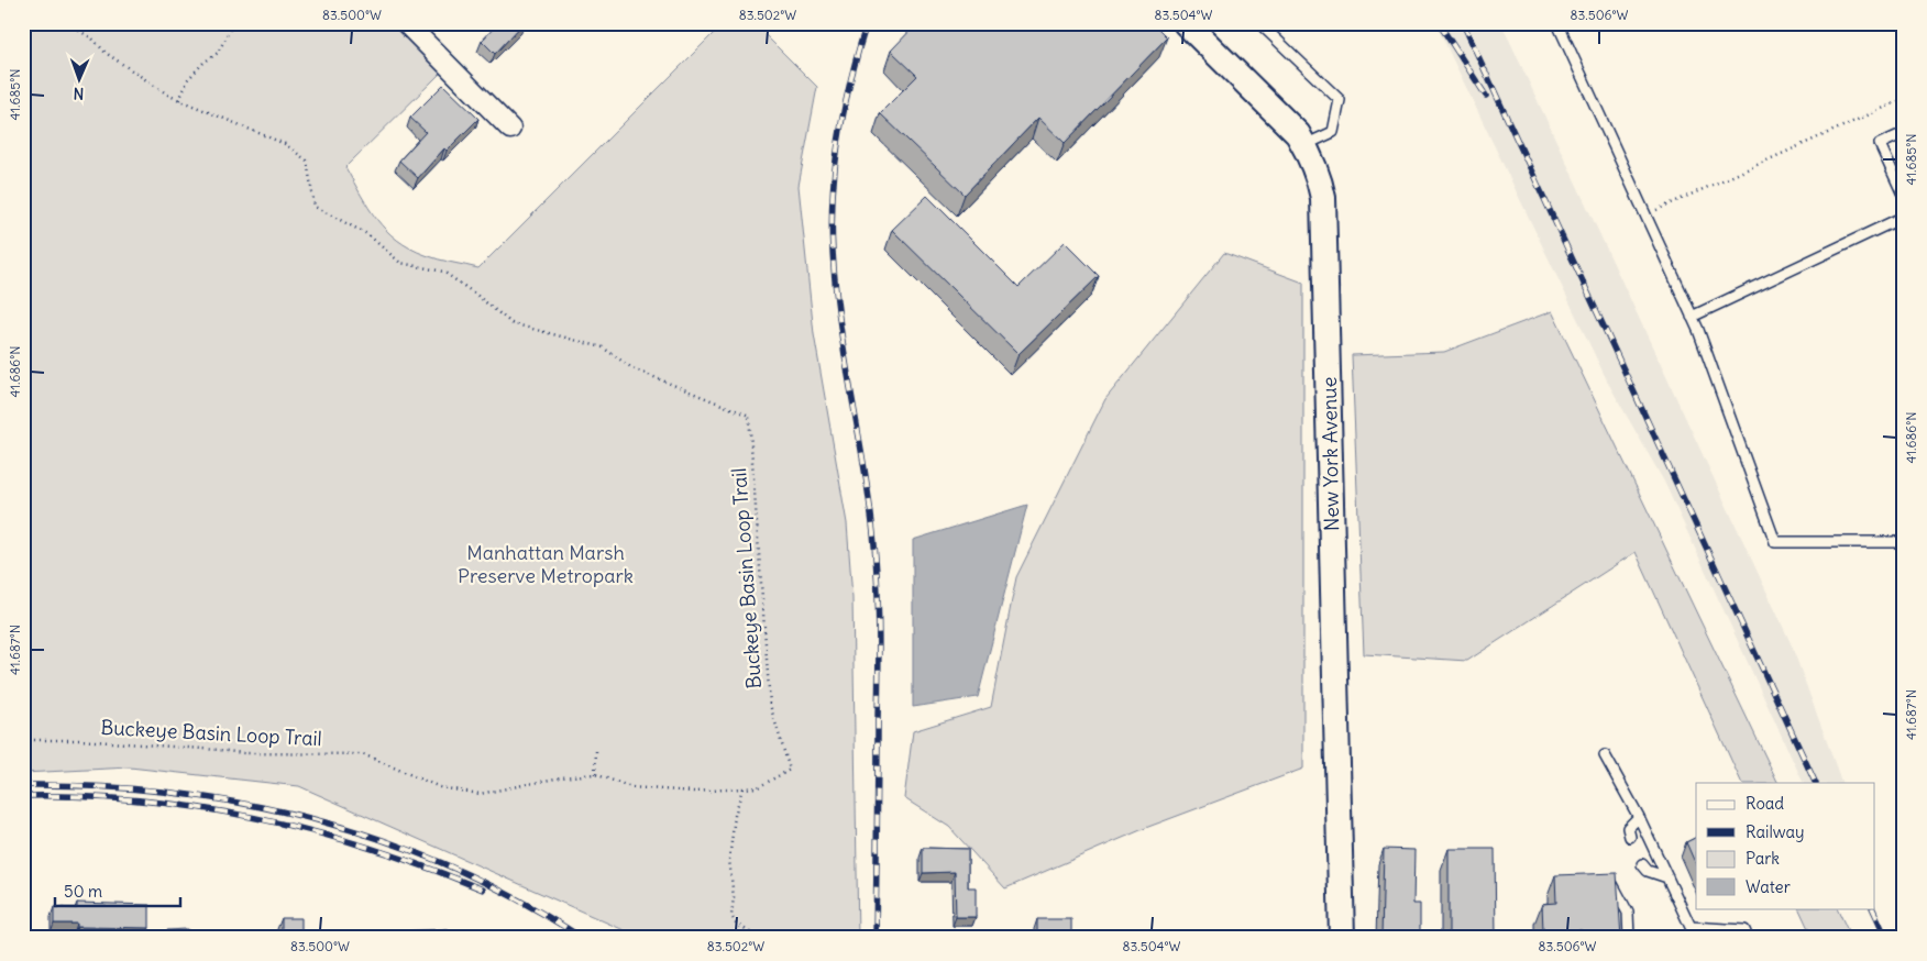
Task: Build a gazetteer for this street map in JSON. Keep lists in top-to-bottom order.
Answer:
{
  "streets": {
    "street": ["New York Avenue"],
    "path": ["Buckeye Basin Loop Trail"]
  },
  "parks": ["Manhattan Marsh Preserve Metropark"],
  "legend": [
    "Road",
    "Railway",
    "Park",
    "Water"
  ],
  "scale_bar": "50 m",
  "north": "bottom",
  "coordinates": [
    "83.500°W",
    "83.502°W",
    "83.504°W",
    "83.506°W",
    "41.685°N",
    "41.686°N",
    "41.687°N"
  ]
}
